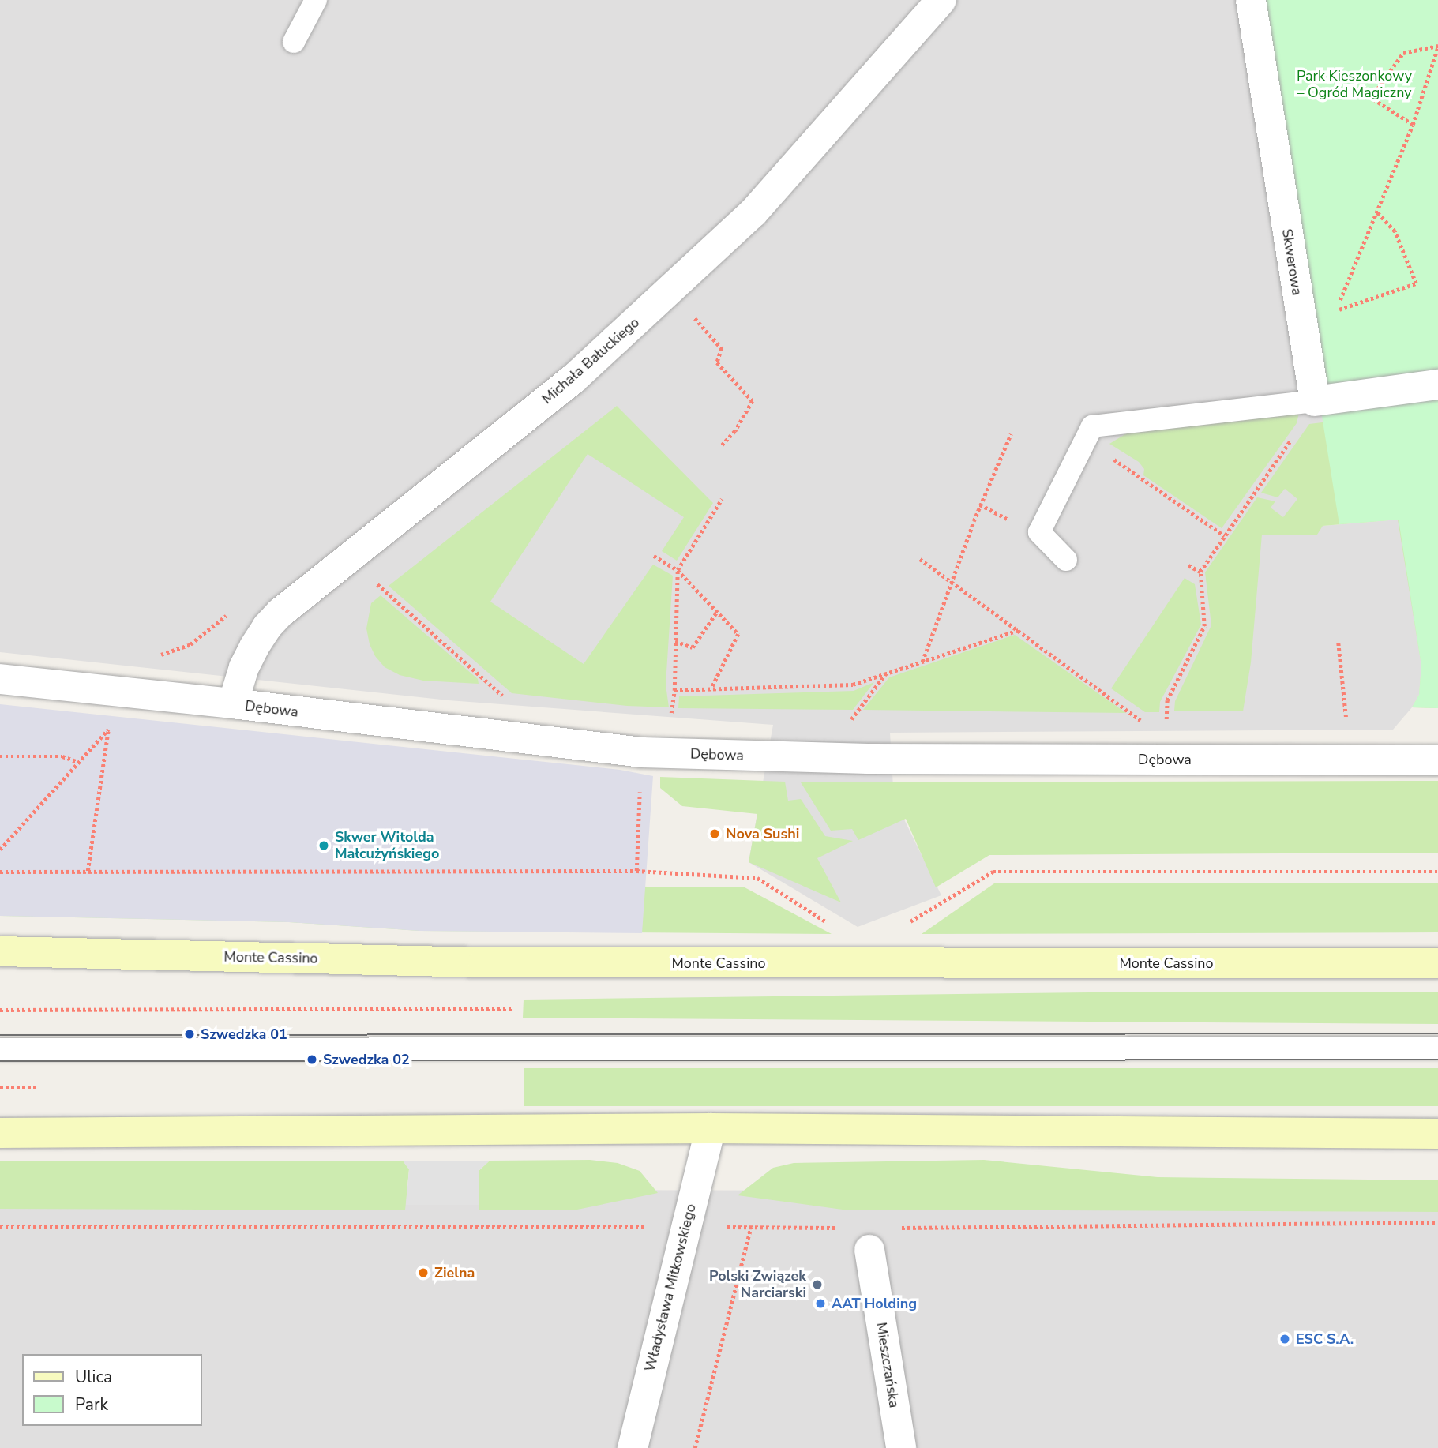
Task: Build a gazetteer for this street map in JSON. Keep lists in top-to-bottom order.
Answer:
{
  "streets": {
    "main road": ["Monte Cassino"],
    "street": [
      "Skwerowa",
      "Michała Bałuckiego",
      "Dębowa",
      "Władysława Mitkowskiego",
      "Mieszczańska"
    ]
  },
  "crossings": [
    ["Michała Bałuckiego", "Dębowa"]
  ],
  "parks": ["Park Kieszonkowy – Ogród Magiczny"],
  "places": [
    "Nova Sushi",
    "Skwer Witolda Małcużyńskiego",
    "Szwedzka 01",
    "Szwedzka 02",
    "Zielna",
    "Polski Związek Narciarski",
    "AAT Holding",
    "ESC S.A."
  ],
  "legend": ["Ulica", "Park"]
}
